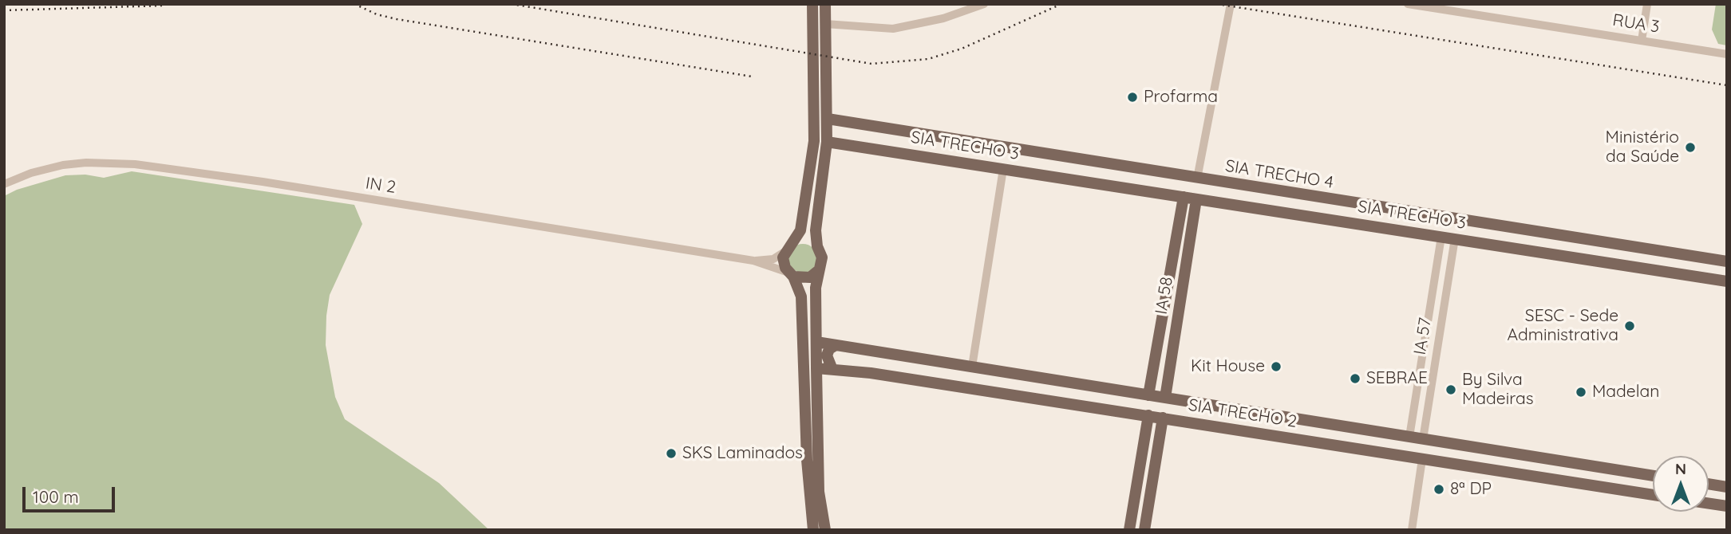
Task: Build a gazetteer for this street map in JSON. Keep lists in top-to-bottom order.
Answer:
{
  "streets": {
    "main road": [
      "SIA TRECHO 3",
      "SIA TRECHO 4",
      "IA 58",
      "SIA TRECHO 2"
    ],
    "street": ["RUA 3", "IN 2", "IA 57"]
  },
  "crossings": [
    ["SIA TRECHO 3", "IA 58"],
    ["SIA TRECHO 3", "IA 57"]
  ],
  "places": [
    "Profarma",
    "Ministério da Saúde",
    "SESC - Sede Administrativa",
    "Kit House",
    "SEBRAE",
    "By Silva Madeiras",
    "Madelan",
    "SKS Laminados",
    "8ª DP"
  ],
  "scale_bar": "100 m",
  "north": "top"
}
